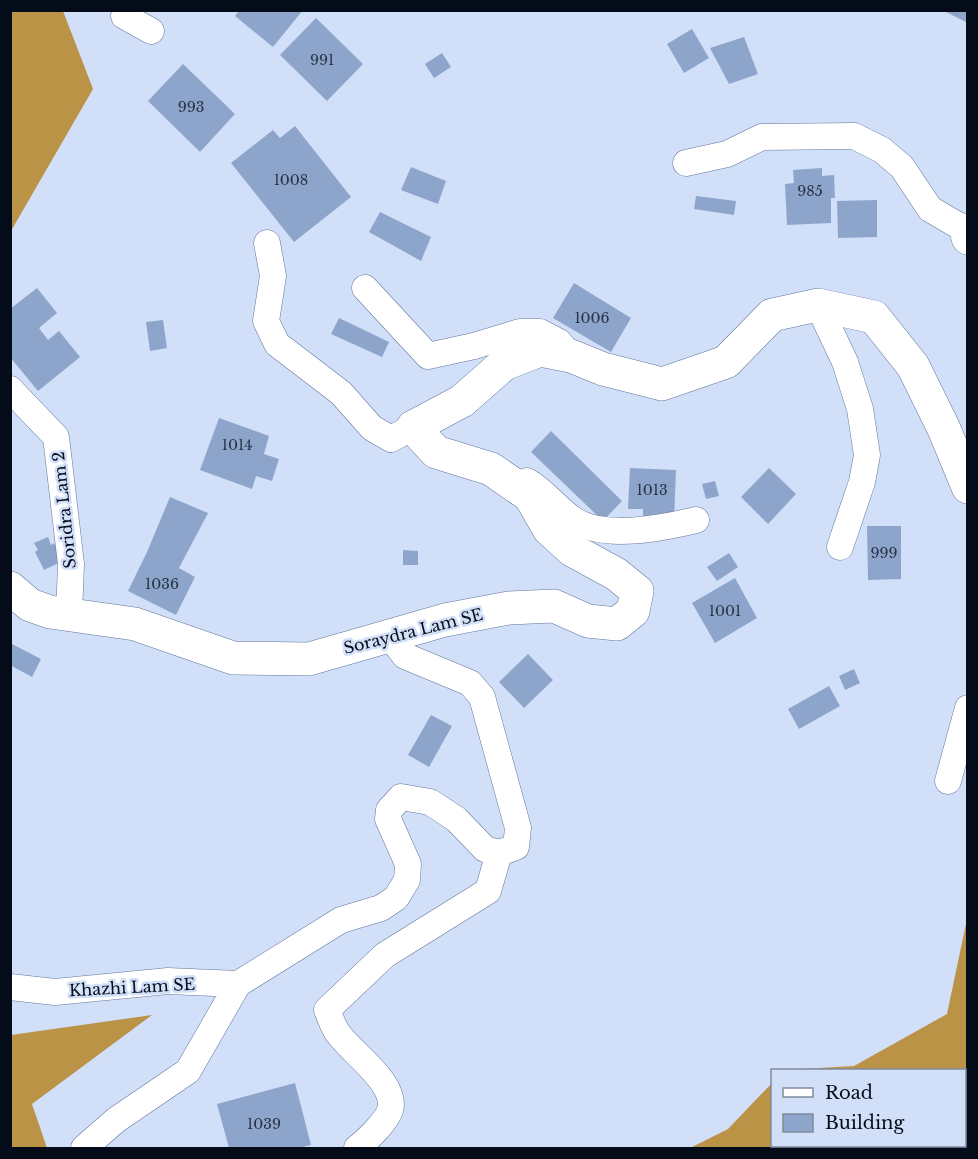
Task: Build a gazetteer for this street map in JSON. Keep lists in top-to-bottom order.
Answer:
{
  "streets": {
    "street": ["Soridra Lam 2", "Soraydra Lam SE", "Khazhi Lam SE"]
  },
  "crossings": [
    ["Soridra Lam 2", "Soraydra Lam SE"]
  ],
  "house_numbers": [
    "991",
    "993",
    "1008",
    "985",
    "1006",
    "1014",
    "1013",
    "999",
    "1036",
    "1001",
    "1039"
  ],
  "legend": ["Road", "Building"]
}
